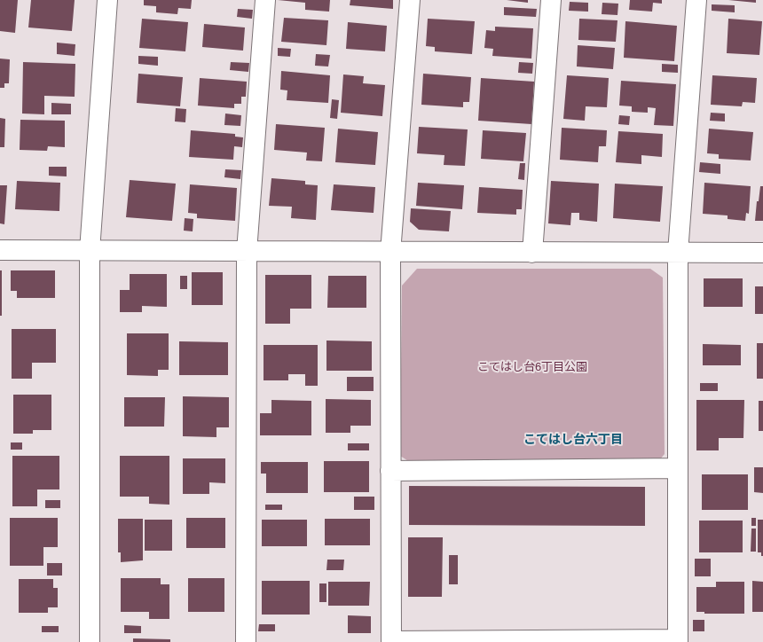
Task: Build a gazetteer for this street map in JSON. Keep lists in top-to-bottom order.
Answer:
{
  "districts": ["こてはし台六丁目"],
  "parks": ["こてはし台6丁目公園"]
}
